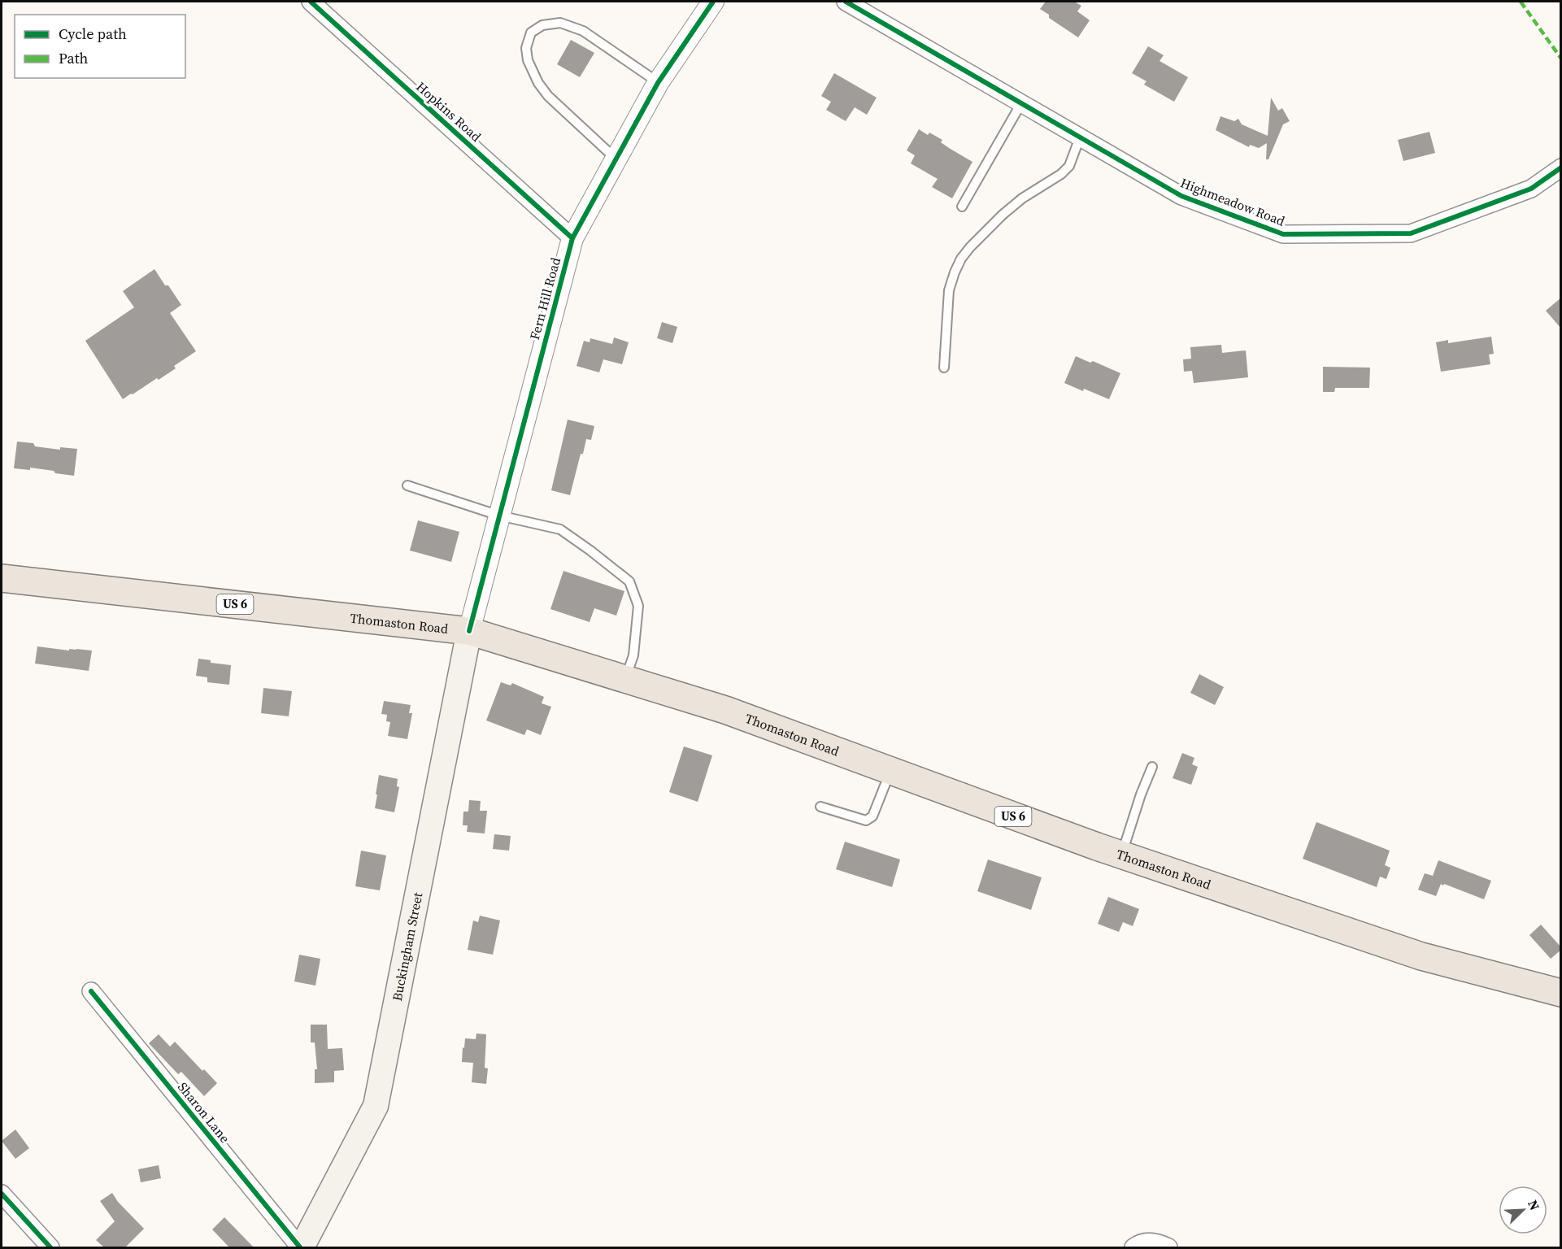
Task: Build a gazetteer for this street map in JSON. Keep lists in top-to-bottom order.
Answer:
{
  "streets": {
    "main road": ["US 6", "Thomaston Road", "Buckingham Street"],
    "street": [
      "Hopkins Road",
      "Highmeadow Road",
      "Fern Hill Road",
      "Sharon Lane"
    ]
  },
  "crossings": [
    ["Hopkins Road", "Fern Hill Road"],
    ["Fern Hill Road", "Thomaston Road"],
    ["Fern Hill Road", "Buckingham Street"],
    ["Thomaston Road", "Buckingham Street"],
    ["Buckingham Street", "Sharon Lane"]
  ],
  "legend": ["Cycle path", "Path"],
  "north": "top right"
}
